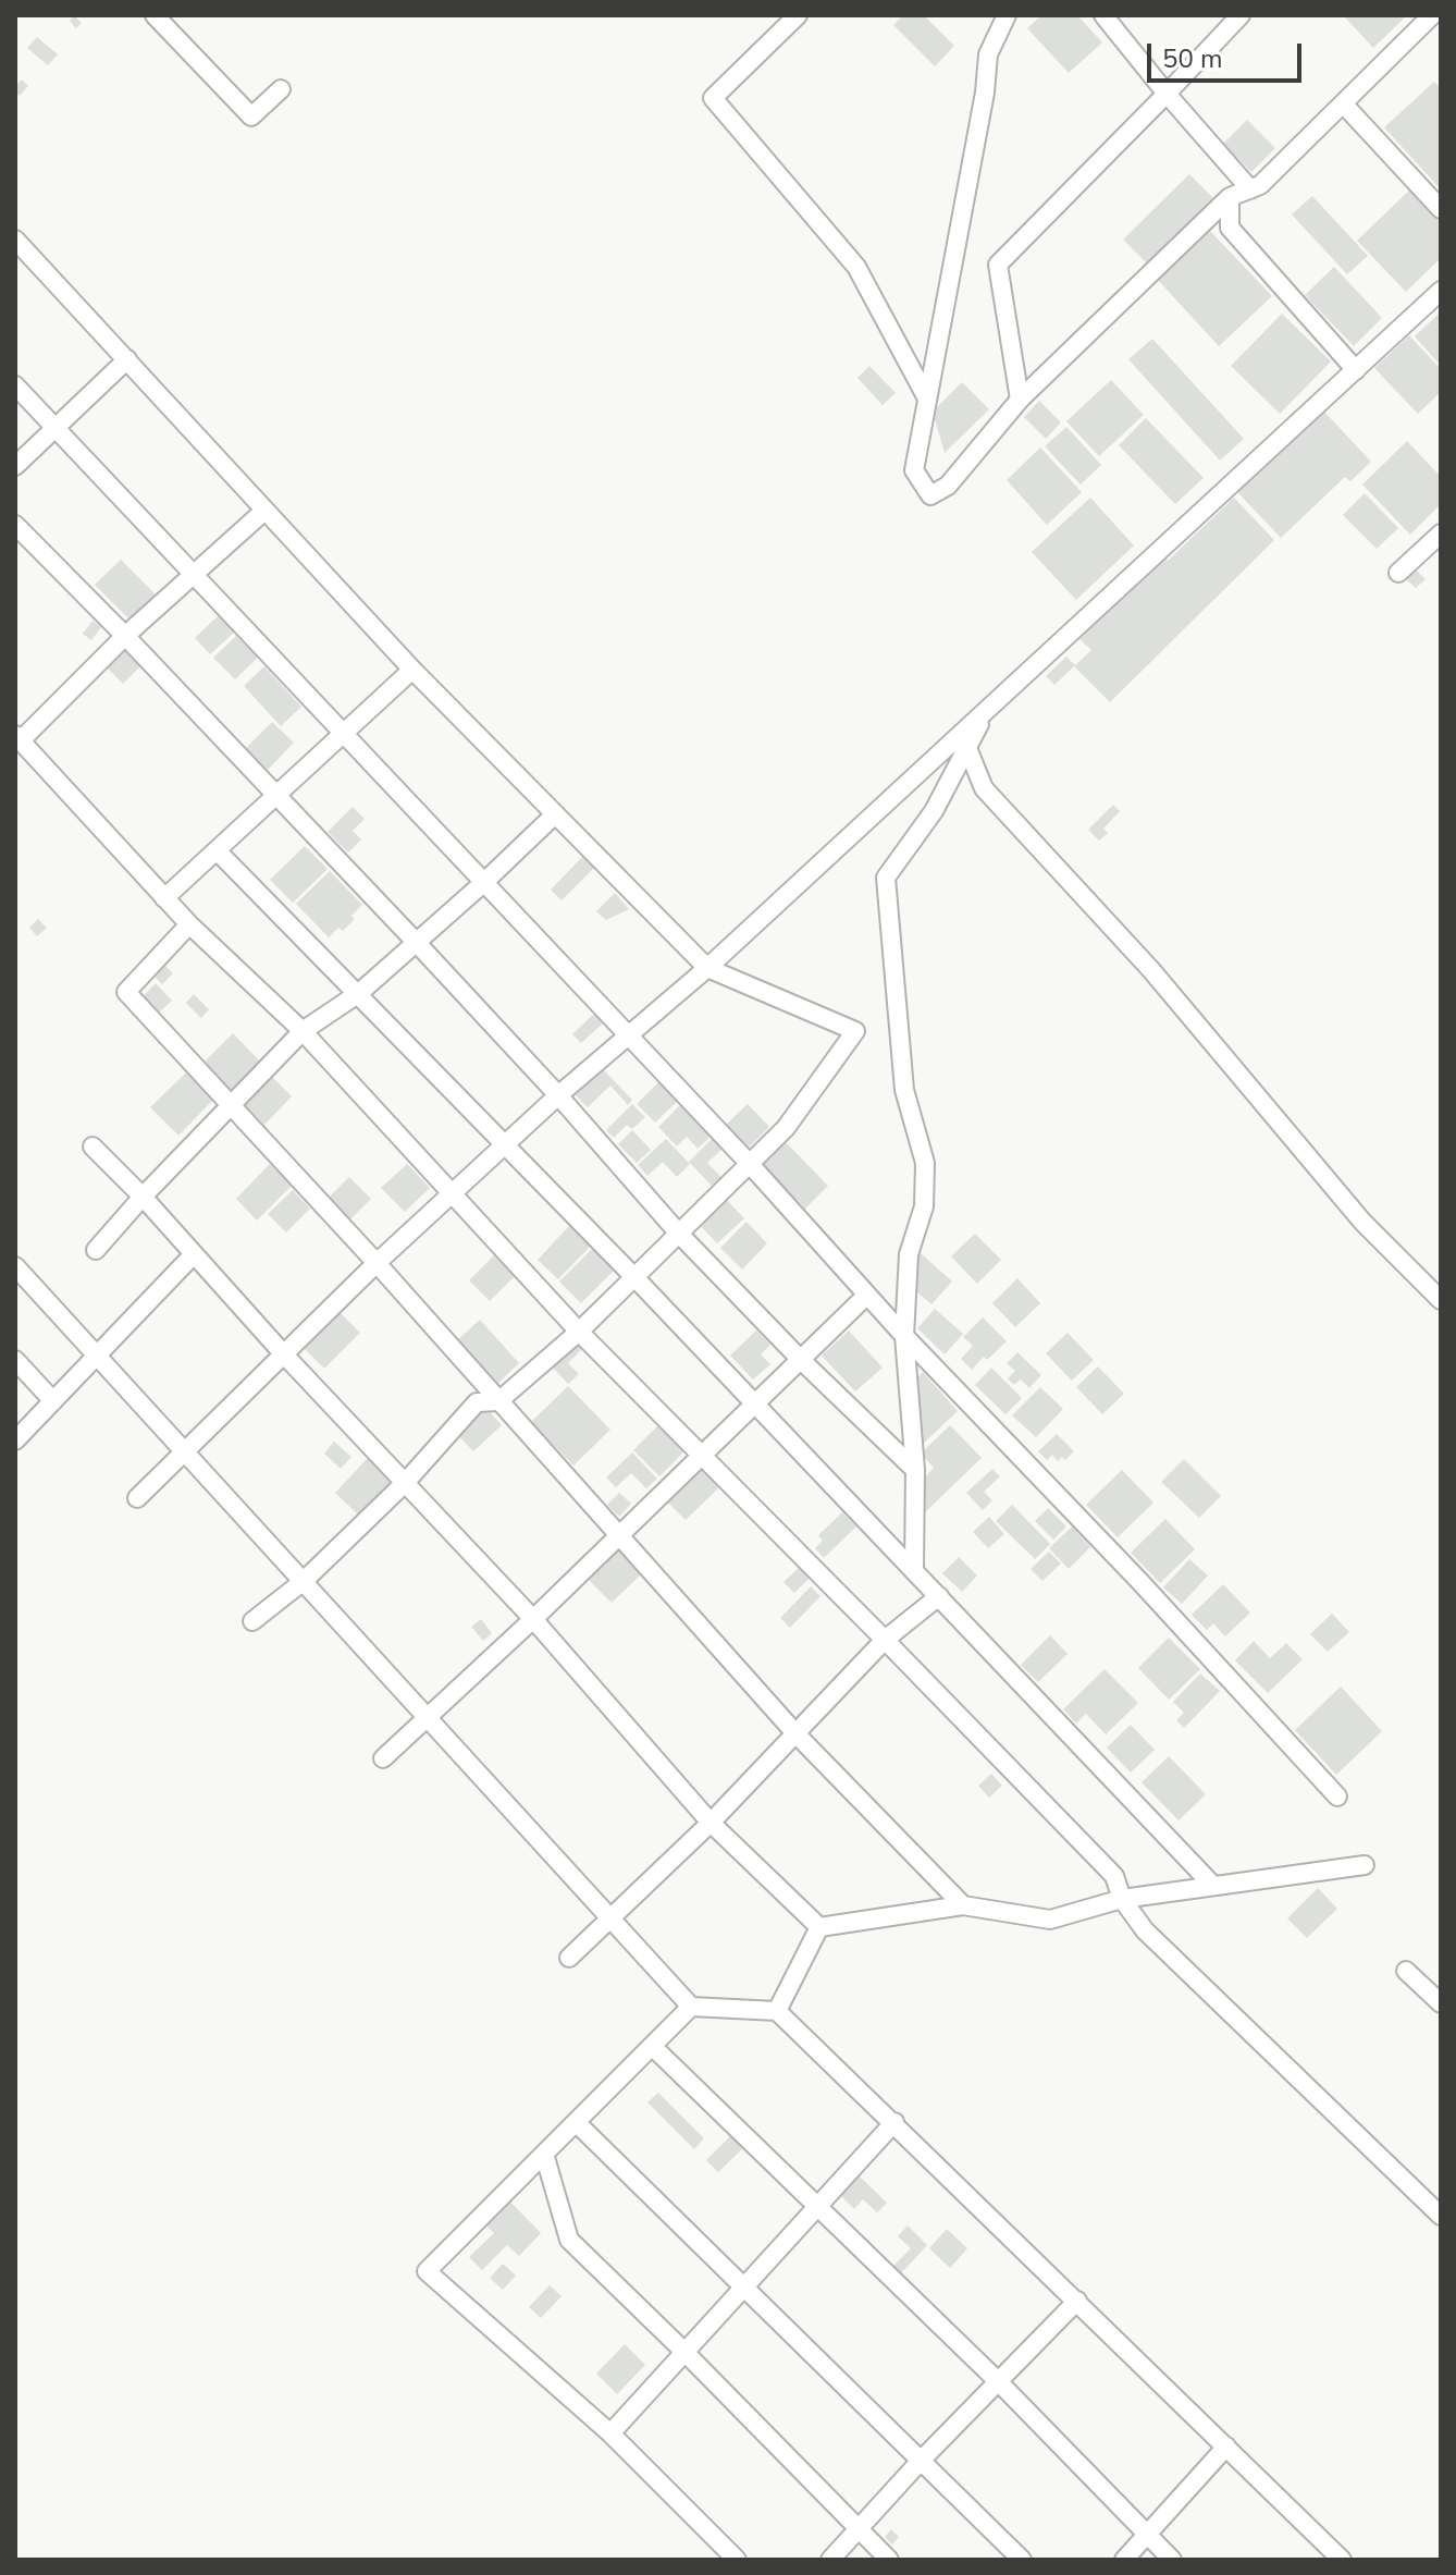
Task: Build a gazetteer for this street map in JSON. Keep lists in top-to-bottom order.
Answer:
{
  "scale_bar": "50 m"
}
